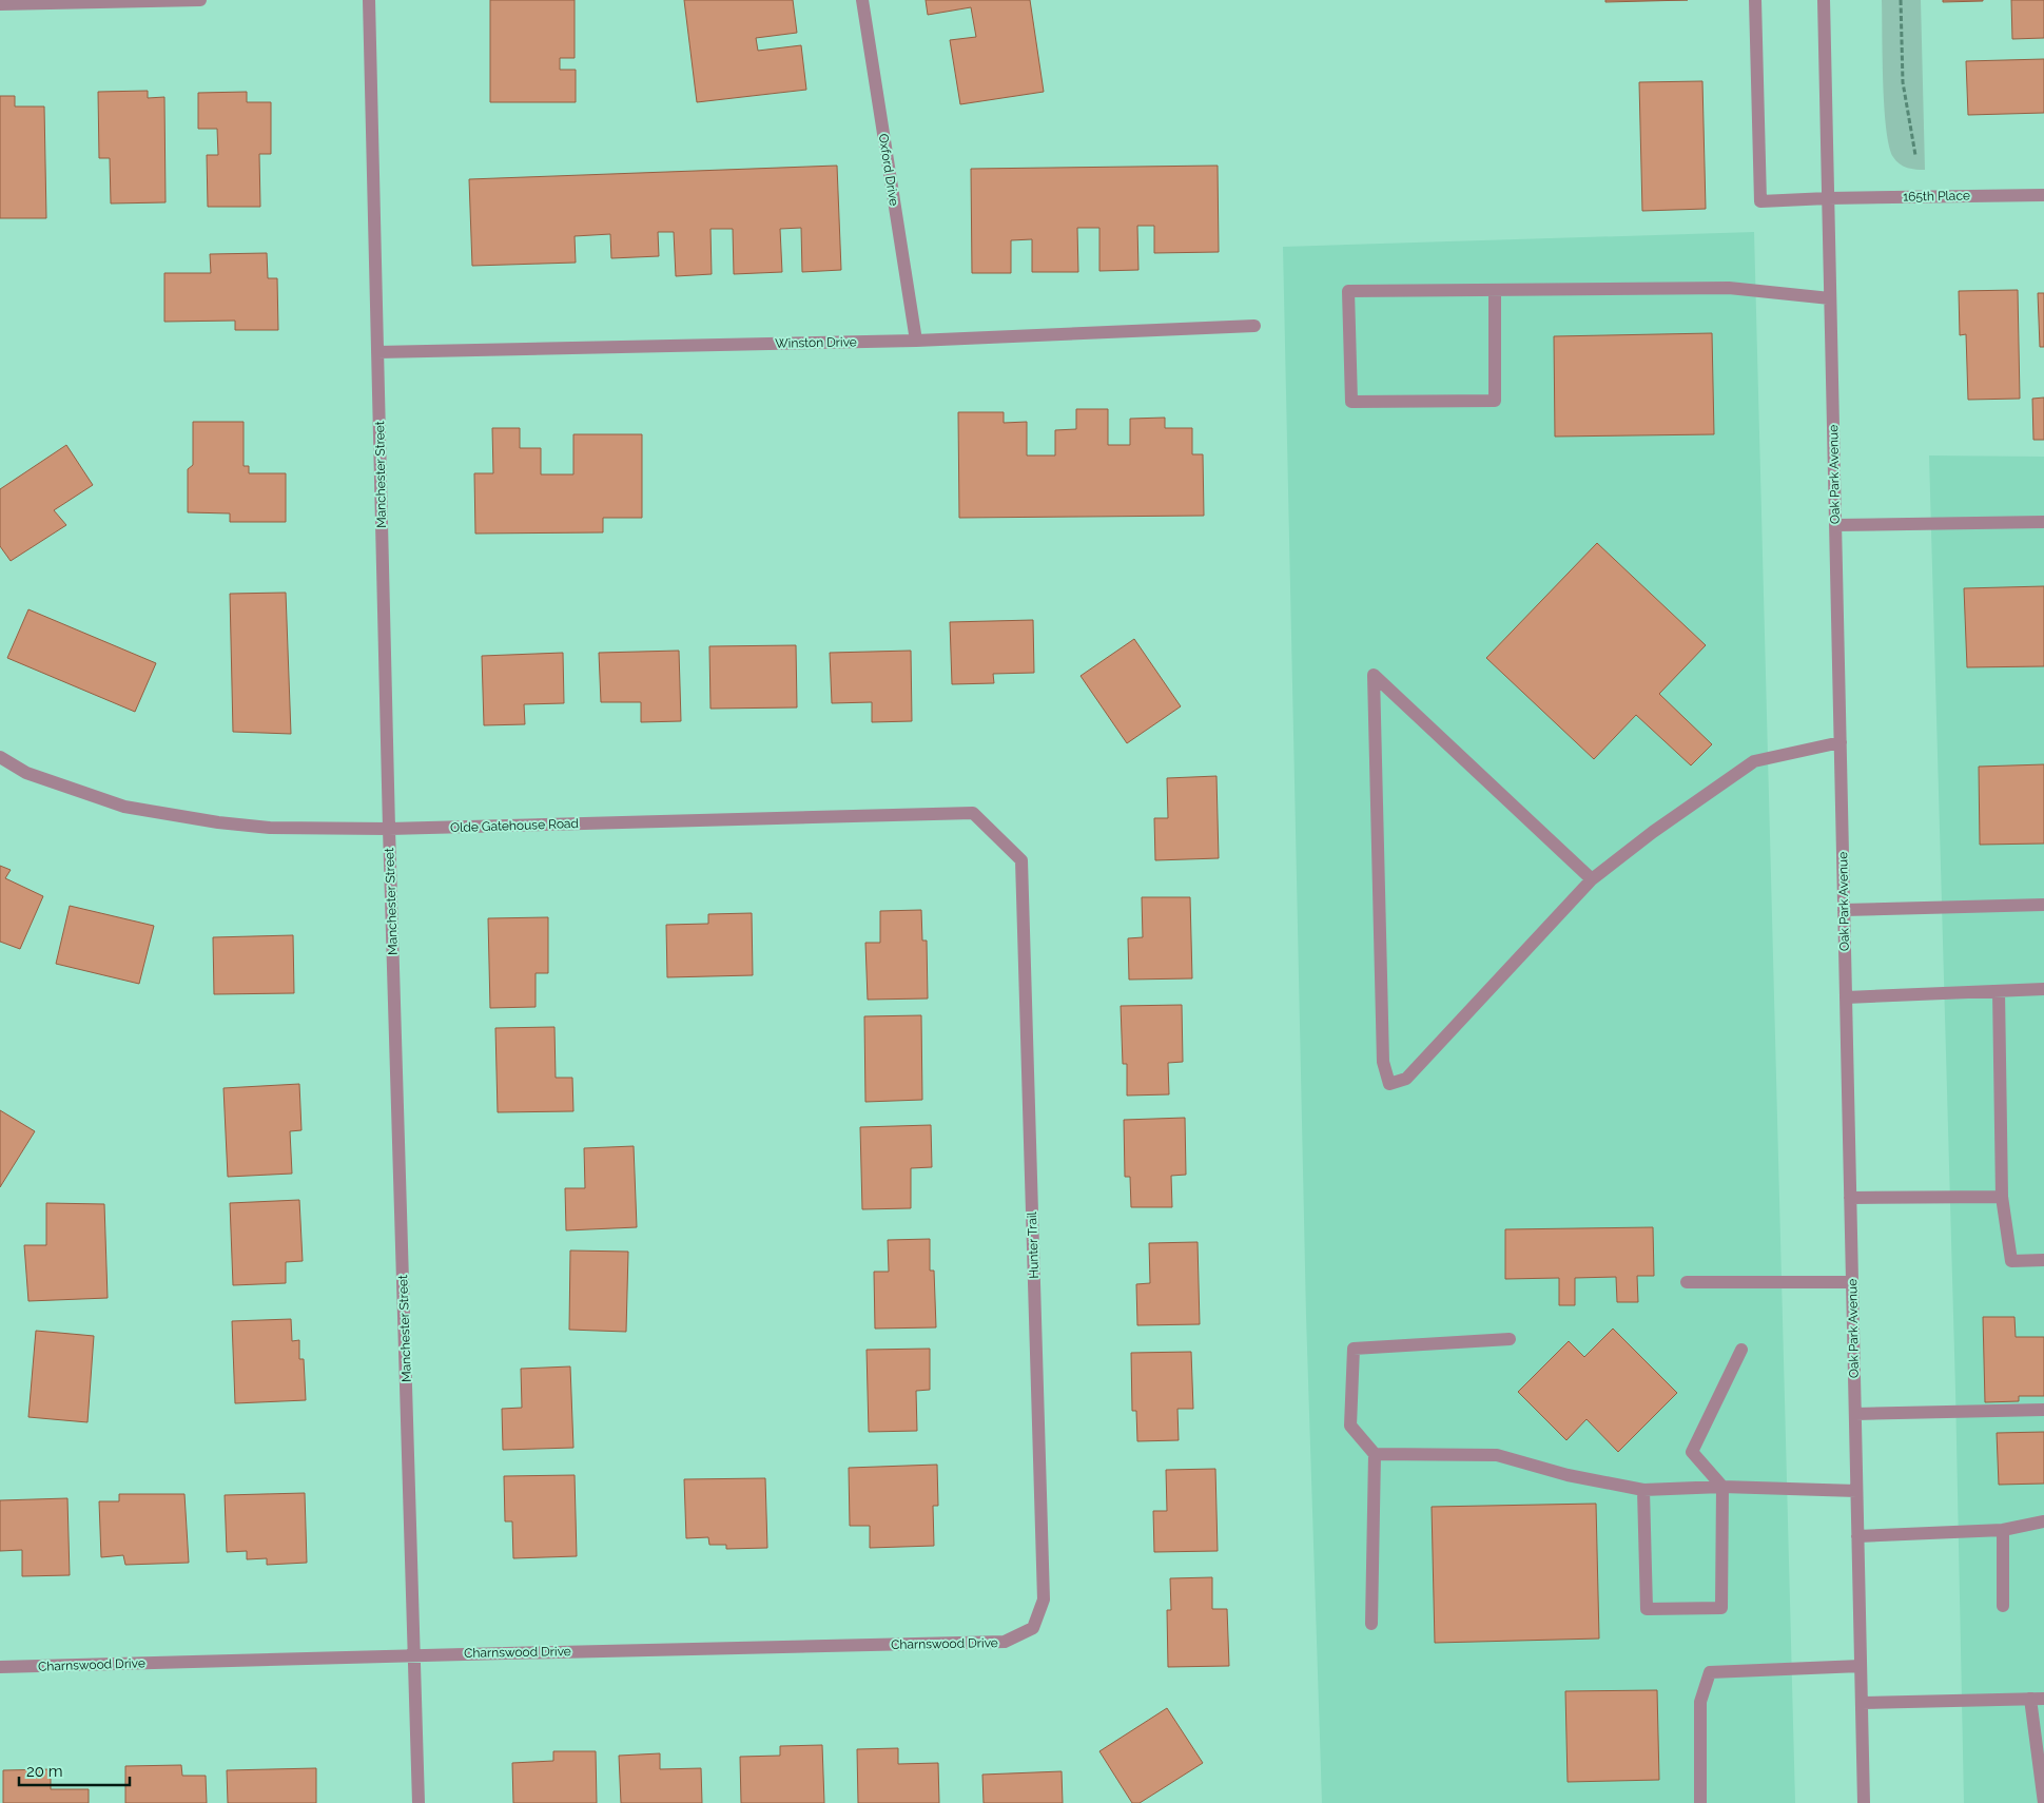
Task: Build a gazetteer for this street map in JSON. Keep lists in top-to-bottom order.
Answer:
{
  "streets": {
    "street": [
      "Oxford Drive",
      "165th Place",
      "Winston Drive",
      "Manchester Street",
      "Oak Park Avenue",
      "Olde Gatehouse Road",
      "Hunter Trail",
      "Charnswood Drive"
    ]
  },
  "crossings": [
    ["Oxford Drive", "Winston Drive"],
    ["165th Place", "Oak Park Avenue"],
    ["Winston Drive", "Manchester Street"],
    ["Manchester Street", "Olde Gatehouse Road"],
    ["Manchester Street", "Charnswood Drive"],
    ["Olde Gatehouse Road", "Hunter Trail"],
    ["Hunter Trail", "Charnswood Drive"]
  ],
  "scale_bar": "20 m"
}
